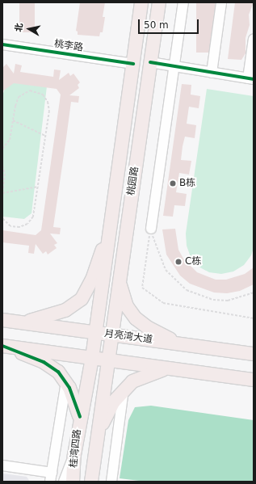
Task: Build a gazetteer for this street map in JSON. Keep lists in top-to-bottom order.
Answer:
{
  "streets": {
    "main road": ["桃园路", "月亮湾大道", "桂湾四路"],
    "street": ["桃李路"]
  },
  "crossings": [
    ["桃李路", "桃园路"],
    ["桃园路", "月亮湾大道"],
    ["桃园路", "桂湾四路"]
  ],
  "places": ["B栋", "C栋"],
  "scale_bar": "50 m",
  "north": "left"
}
